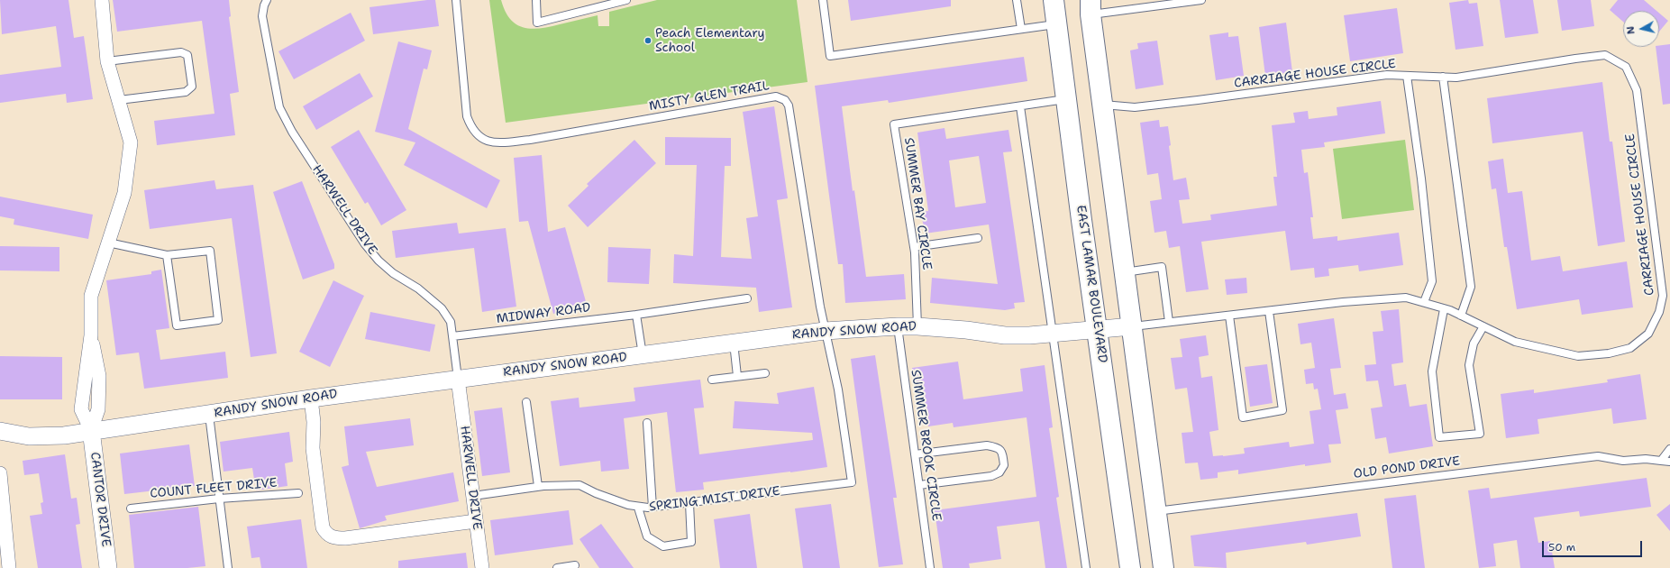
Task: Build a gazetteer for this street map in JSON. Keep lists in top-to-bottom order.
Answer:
{
  "streets": {
    "main road": ["EAST LAMAR BOULEVARD"],
    "street": ["HARWELL DRIVE", "RANDY SNOW ROAD", "CANTOR DRIVE"],
    "lane": [
      "CARRIAGE HOUSE CIRCLE",
      "MISTY GLEN TRAIL",
      "SUMMER BAY CIRCLE",
      "MIDWAY ROAD",
      "SUMMER BROOK CIRCLE",
      "OLD POND DRIVE",
      "COUNT FLEET DRIVE",
      "SPRING MIST DRIVE"
    ]
  },
  "crossings": [
    ["CARRIAGE HOUSE CIRCLE", "RANDY SNOW ROAD"],
    ["MISTY GLEN TRAIL", "RANDY SNOW ROAD"],
    ["MISTY GLEN TRAIL", "SPRING MIST DRIVE"],
    ["SUMMER BAY CIRCLE", "EAST LAMAR BOULEVARD"],
    ["SUMMER BAY CIRCLE", "RANDY SNOW ROAD"],
    ["HARWELL DRIVE", "MIDWAY ROAD"],
    ["HARWELL DRIVE", "RANDY SNOW ROAD"],
    ["HARWELL DRIVE", "SPRING MIST DRIVE"],
    ["EAST LAMAR BOULEVARD", "RANDY SNOW ROAD"],
    ["RANDY SNOW ROAD", "SUMMER BROOK CIRCLE"],
    ["RANDY SNOW ROAD", "CANTOR DRIVE"]
  ],
  "places": ["Peach Elementary School"],
  "scale_bar": "50 m",
  "north": "left"
}
